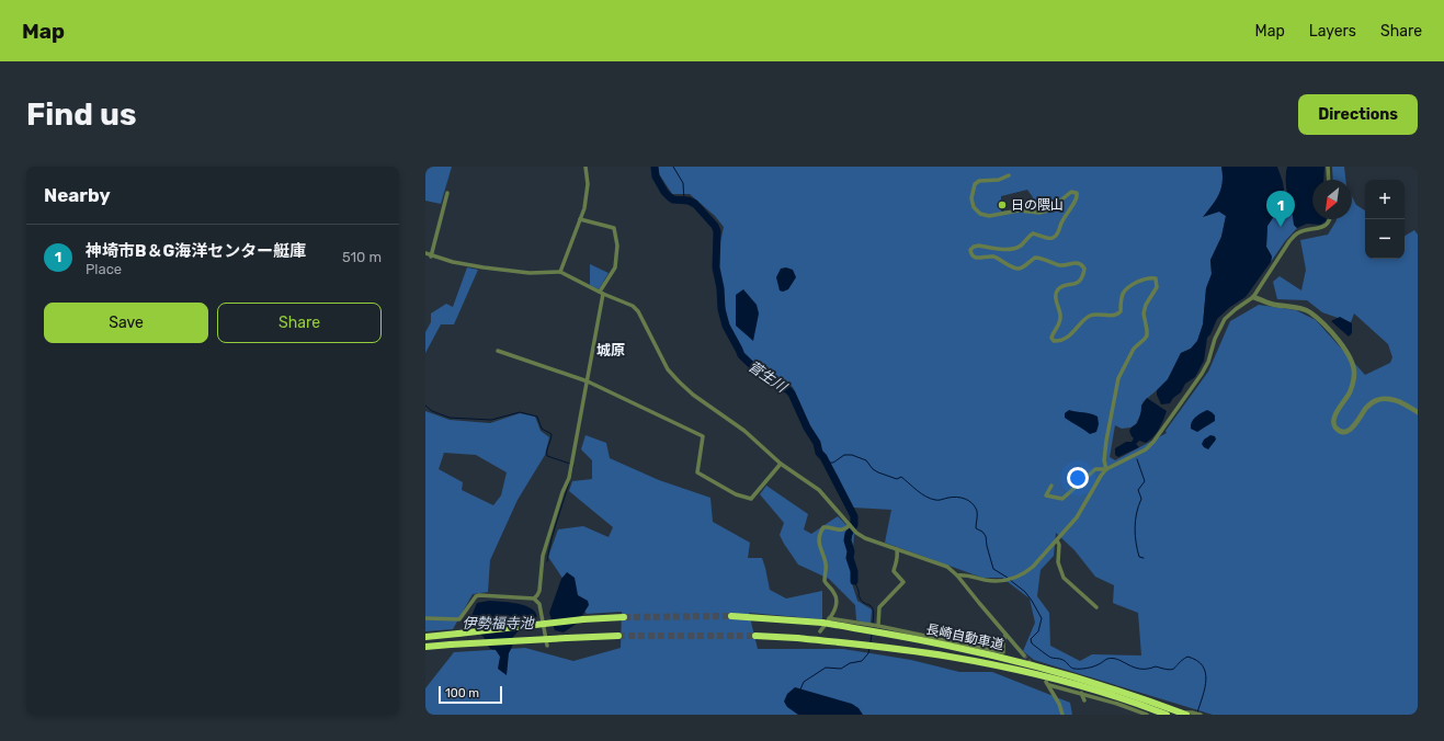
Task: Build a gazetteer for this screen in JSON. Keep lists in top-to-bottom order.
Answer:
{
  "streets": {
    "highway": ["長崎自動車道"]
  },
  "districts": ["城原"],
  "water": ["菅生川", "伊勢福寺池"],
  "places": ["日の隈山"],
  "scale_bar": "100 m",
  "north": "bottom left",
  "page": {
    "header": "Map",
    "nav": ["Map", "Layers", "Share"],
    "buttons": [
      "Directions",
      ["Save", "Share"]
    ],
    "title": "Find us",
    "heading": "Nearby",
    "map_buttons": ["+", "−"],
    "pins": "1",
    "list": [
      {
        "mark": "1",
        "name": "神埼市B＆G海洋センター艇庫",
        "note": "Place",
        "value": "510 m"
      }
    ],
    "scale": "100 m"
  }
}
